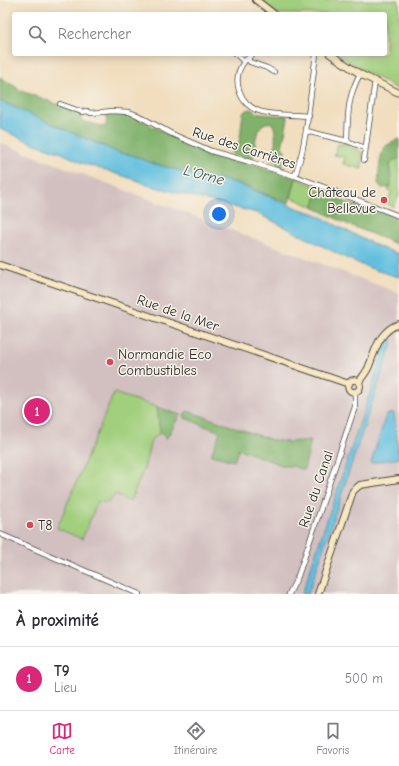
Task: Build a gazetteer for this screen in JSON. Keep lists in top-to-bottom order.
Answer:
{
  "streets": {
    "street": ["Rue des Carrières", "Rue de la Mer", "Rue du Canal"]
  },
  "crossings": [
    ["Rue de la Mer", "Rue du Canal"]
  ],
  "water": ["L'Orne"],
  "places": ["Château de Bellevue", "Normandie Eco Combustibles", "T8"],
  "page": {
    "search": "Rechercher",
    "pins": "1",
    "heading": "À proximité",
    "list": [
      {
        "mark": "1",
        "name": "T9",
        "note": "Lieu",
        "value": "500 m"
      }
    ],
    "nav": ["Carte", "Itinéraire", "Favoris"]
  }
}
